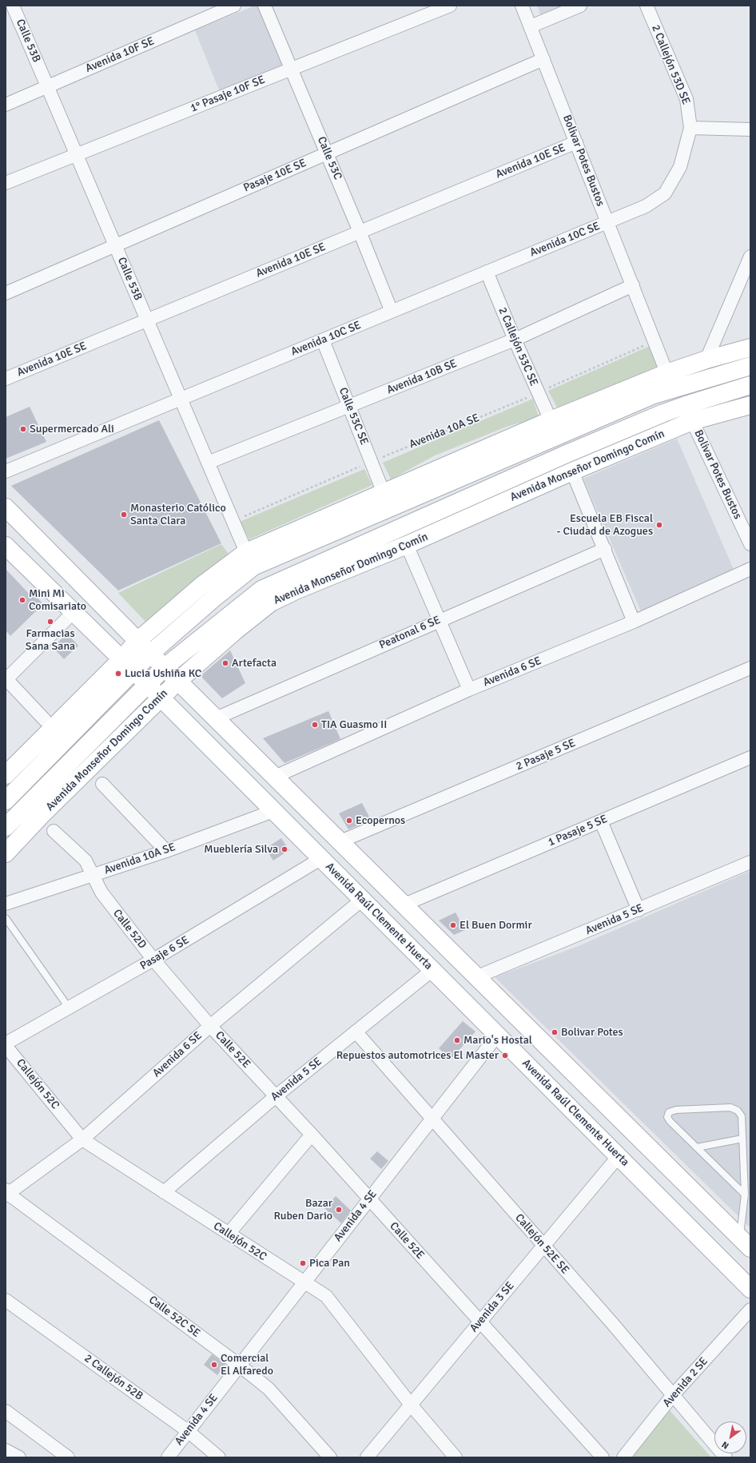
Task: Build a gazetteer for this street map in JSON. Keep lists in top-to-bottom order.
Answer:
{
  "streets": {
    "main road": ["Avenida Monseñor Domingo Comín", "Avenida Raúl Clemente Huerta"],
    "street": [
      "Calle 53B",
      "Avenida 10F SE",
      "2 Callejón 53D SE",
      "1° Pasaje 10F SE",
      "Calle 53C",
      "Bolivar Potes Bustos",
      "Avenida 10E SE",
      "Pasaje 10E SE",
      "Avenida 10C SE",
      "2 Callejón 53C SE",
      "Avenida 10B SE",
      "Calle 53C SE",
      "Avenida 10A SE",
      "Peatonal 6 SE",
      "Avenida 6 SE",
      "2 Pasaje 5 SE",
      "1 Pasaje 5 SE",
      "Avenida 5 SE",
      "Calle 52D",
      "Pasaje 6 SE",
      "Calle 52E",
      "Callejón 52C",
      "Avenida 4 SE",
      "Callejón 52E SE",
      "Avenida 3 SE",
      "Calle 52C SE",
      "2 Callejón 52B",
      "Avenida 2 SE"
    ]
  },
  "crossings": [
    ["Calle 53B", "Avenida 10F SE"],
    ["Calle 53B", "1° Pasaje 10F SE"],
    ["Calle 53B", "Avenida 10E SE"],
    ["Calle 53B", "Pasaje 10E SE"],
    ["Calle 53B", "Avenida 10C SE"],
    ["Calle 53B", "Avenida 10B SE"],
    ["Calle 53B", "Avenida 10A SE"],
    ["Calle 53B", "Avenida Monseñor Domingo Comín"],
    ["2 Callejón 53D SE", "Avenida 10C SE"],
    ["1° Pasaje 10F SE", "Calle 53C"],
    ["Calle 53C", "Avenida 10E SE"],
    ["Calle 53C", "Pasaje 10E SE"],
    ["Calle 53C", "Avenida 10C SE"],
    ["Bolivar Potes Bustos", "Avenida 10E SE"],
    ["Bolivar Potes Bustos", "Pasaje 10E SE"],
    ["Bolivar Potes Bustos", "Avenida 10C SE"],
    ["Bolivar Potes Bustos", "Avenida 10B SE"],
    ["Bolivar Potes Bustos", "Avenida 10A SE"],
    ["Bolivar Potes Bustos", "Avenida Monseñor Domingo Comín"],
    ["Avenida 10C SE", "2 Callejón 53C SE"],
    ["Avenida 10C SE", "Calle 53C SE"],
    ["2 Callejón 53C SE", "Avenida 10B SE"],
    ["2 Callejón 53C SE", "Avenida 10A SE"],
    ["2 Callejón 53C SE", "Avenida Monseñor Domingo Comín"],
    ["Avenida 10B SE", "Calle 53C SE"],
    ["Calle 53C SE", "Avenida 10A SE"],
    ["Calle 53C SE", "Avenida Monseñor Domingo Comín"],
    ["Avenida 10A SE", "Avenida Raúl Clemente Huerta"],
    ["Avenida 10A SE", "Calle 52D"],
    ["Avenida Monseñor Domingo Comín", "Avenida Raúl Clemente Huerta"],
    ["Peatonal 6 SE", "Avenida Raúl Clemente Huerta"],
    ["Avenida 6 SE", "Avenida Raúl Clemente Huerta"],
    ["Avenida 6 SE", "Calle 52D"],
    ["Avenida 6 SE", "Calle 52E"],
    ["Avenida 6 SE", "Callejón 52C"],
    ["Avenida 6 SE", "Calle 52C SE"],
    ["2 Pasaje 5 SE", "Avenida Raúl Clemente Huerta"],
    ["1 Pasaje 5 SE", "Avenida Raúl Clemente Huerta"],
    ["Avenida Raúl Clemente Huerta", "Avenida 5 SE"],
    ["Avenida Raúl Clemente Huerta", "Pasaje 6 SE"],
    ["Avenida Raúl Clemente Huerta", "Avenida 4 SE"],
    ["Avenida Raúl Clemente Huerta", "Avenida 3 SE"],
    ["Avenida 5 SE", "Calle 52E"],
    ["Avenida 5 SE", "Callejón 52C"],
    ["Avenida 5 SE", "Callejón 52E SE"],
    ["Calle 52D", "Pasaje 6 SE"],
    ["Calle 52D", "Calle 52E"],
    ["Calle 52E", "Avenida 4 SE"],
    ["Calle 52E", "Avenida 3 SE"],
    ["Callejón 52C", "Avenida 4 SE"],
    ["Callejón 52C", "Avenida 3 SE"],
    ["Avenida 4 SE", "Callejón 52E SE"],
    ["Avenida 4 SE", "Calle 52C SE"],
    ["Avenida 4 SE", "2 Callejón 52B"],
    ["Callejón 52E SE", "Avenida 3 SE"],
    ["Callejón 52E SE", "Avenida 2 SE"]
  ],
  "places": [
    "Supermercado Ali",
    "Monasterio Católico Santa Clara",
    "Escuela EB Fiscal - Ciudad de Azogues",
    "Mini Mi Comisariato",
    "Farmacias Sana Sana",
    "Artefacta",
    "Lucia Ushiña KC",
    "TIA Guasmo II",
    "Ecopernos",
    "Mueblería Silva",
    "El Buen Dormir",
    "Bolivar Potes",
    "Mario's Hostal",
    "Repuestos automotrices El Master",
    "Bazar Ruben Dario",
    "Pica Pan",
    "Comercial El Alfaredo"
  ],
  "north": "bottom left"
}
